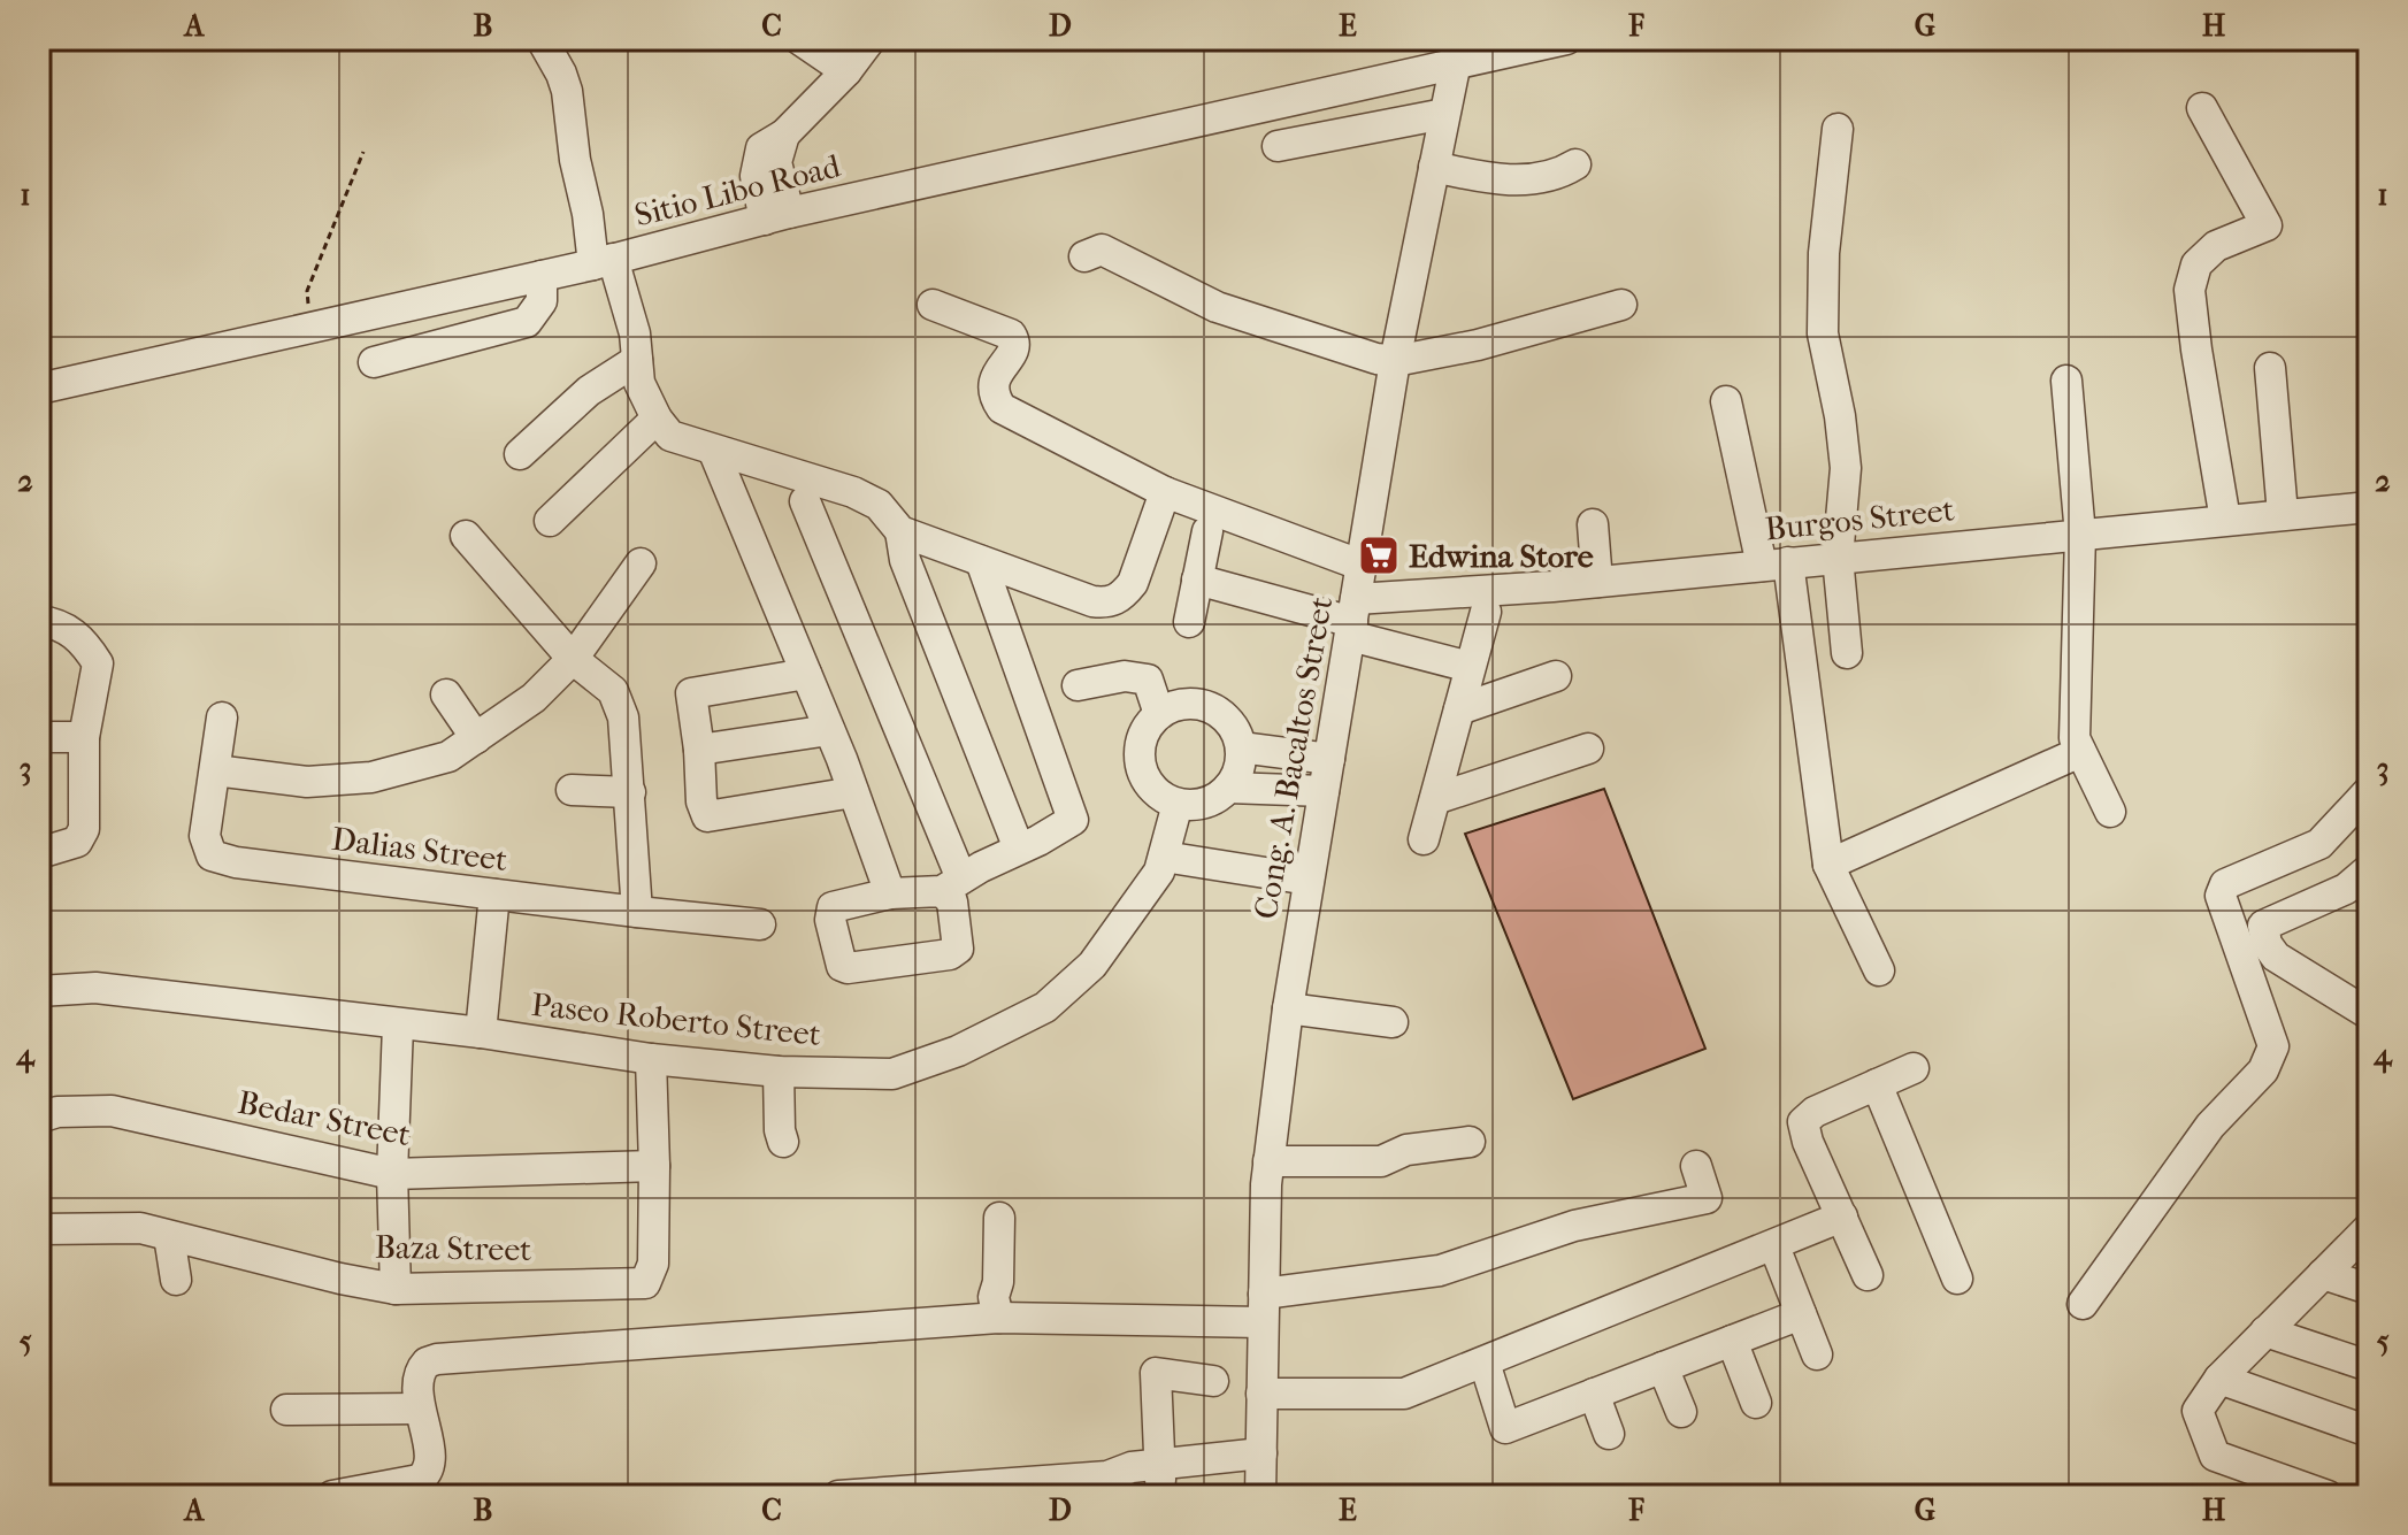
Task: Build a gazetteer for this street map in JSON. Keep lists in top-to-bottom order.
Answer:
{
  "streets": {
    "street": [
      "Sitio Libo Road",
      "Burgos Street",
      "Cong. A. Bacaltos Street",
      "Dalias Street",
      "Paseo Roberto Street",
      "Bedar Street",
      "Baza Street"
    ]
  },
  "crossings": [
    ["Sitio Libo Road", "Cong. A. Bacaltos Street"],
    ["Burgos Street", "Cong. A. Bacaltos Street"],
    ["Paseo Roberto Street", "Baza Street"],
    ["Bedar Street", "Baza Street"]
  ],
  "places": {
    "supermarket": ["Edwina Store"]
  },
  "grid": {
    "columns": [
      "A",
      "B",
      "C",
      "D",
      "E",
      "F",
      "G",
      "H"
    ],
    "rows": [
      "1",
      "2",
      "3",
      "4",
      "5"
    ]
  }
}
